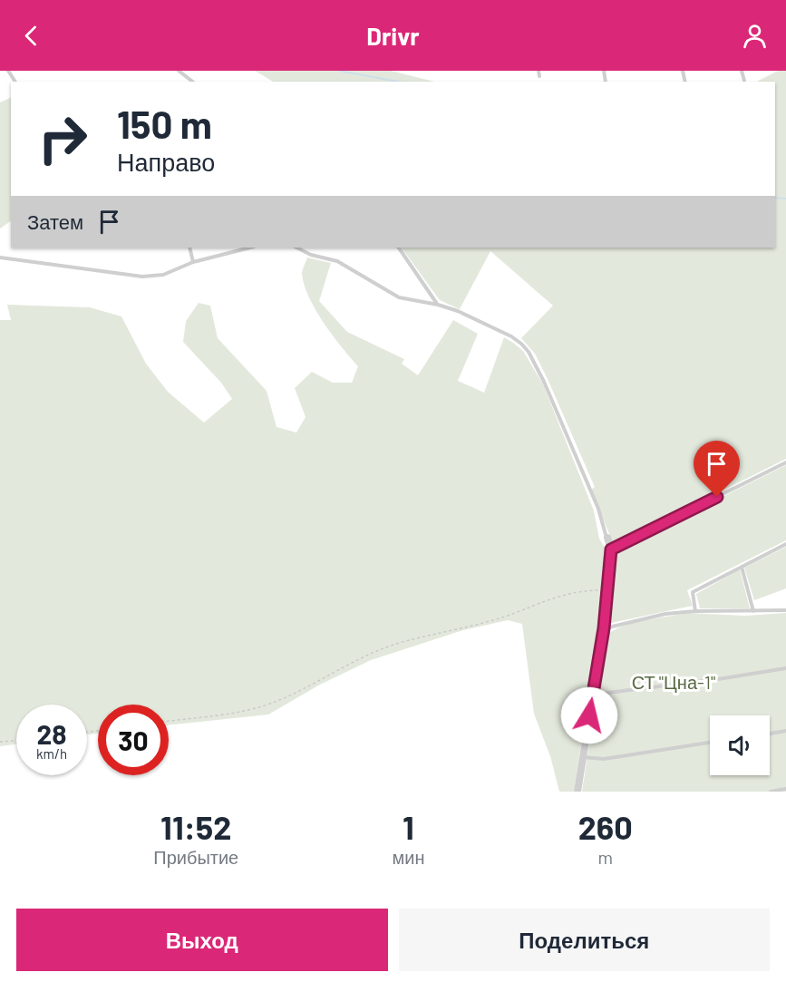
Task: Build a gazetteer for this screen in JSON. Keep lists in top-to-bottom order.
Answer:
{
  "parks": ["СТ \"Цна-1\""],
  "page": {
    "header": "Drivr",
    "turn": ["150 m", "Направо"],
    "then": "Затем",
    "speed": "28 km/h",
    "limit": "30",
    "eta": [
      "11:52",
      "Прибытие",
      "1",
      "мин",
      "260",
      "m"
    ],
    "buttons": ["Выход", "Поделиться"]
  }
}
